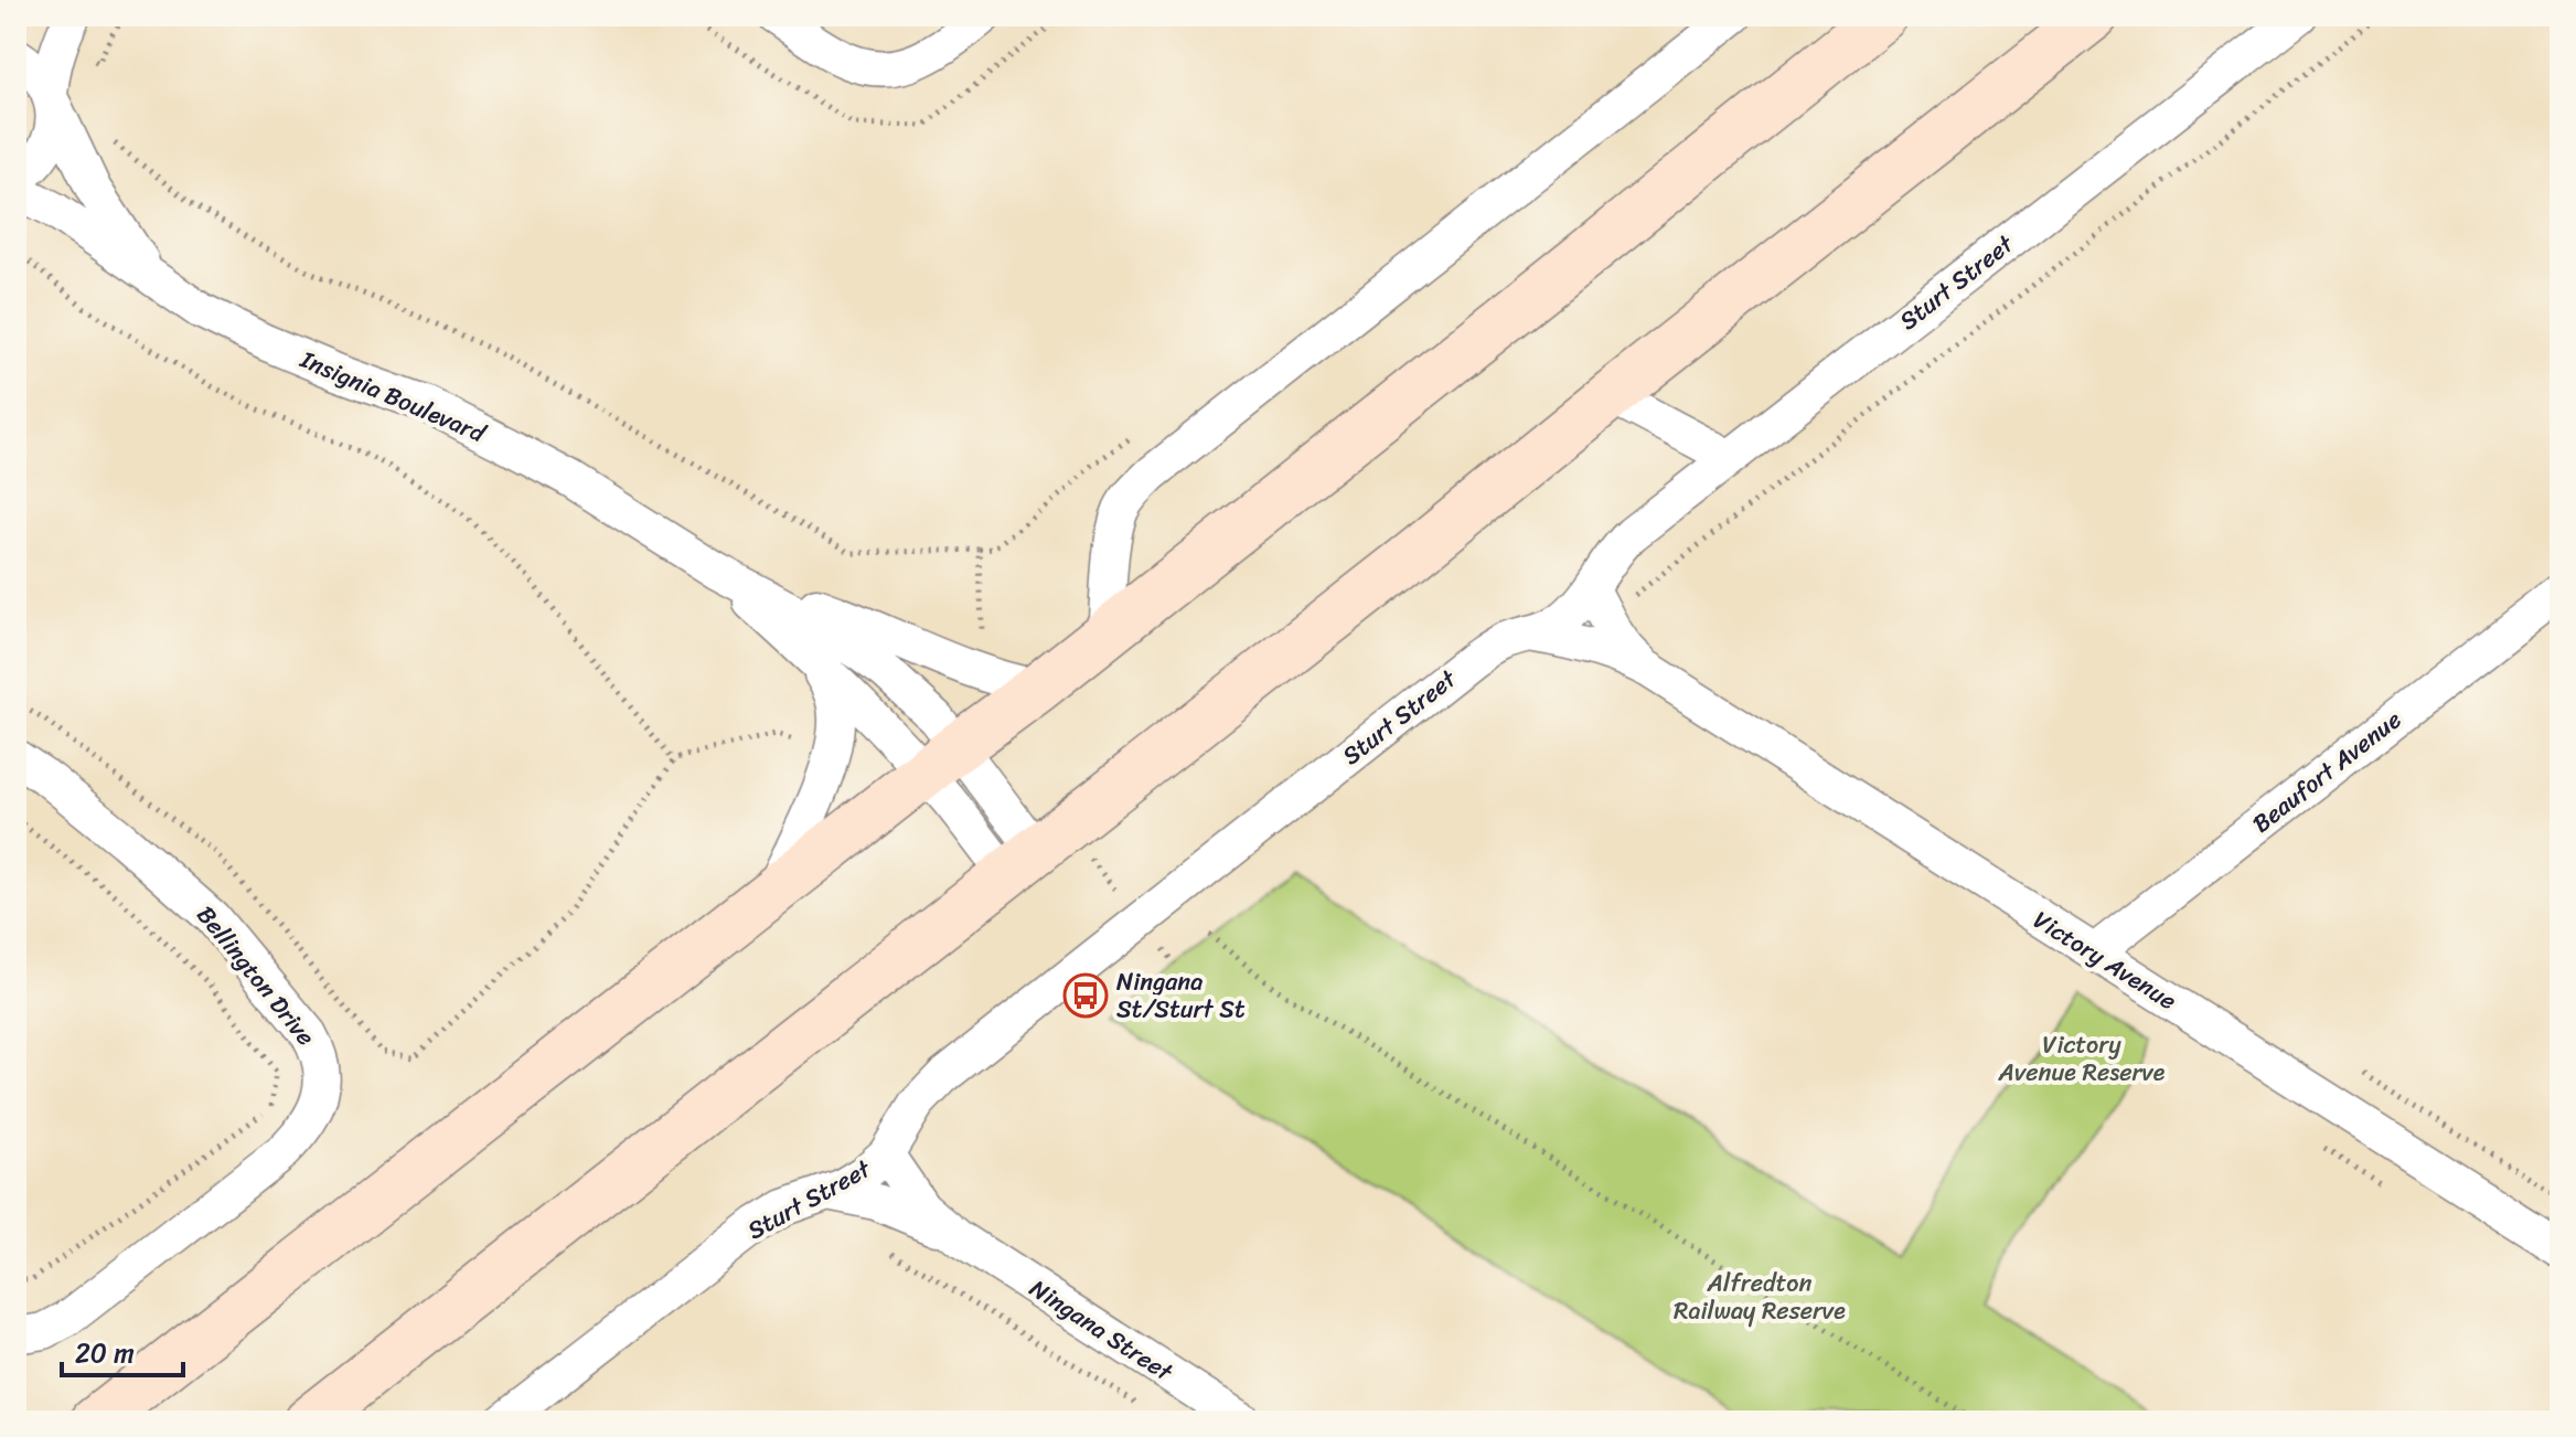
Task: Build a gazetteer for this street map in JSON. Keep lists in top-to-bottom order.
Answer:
{
  "streets": {
    "street": [
      "Sturt Street",
      "Insignia Boulevard",
      "Beaufort Avenue",
      "Victory Avenue",
      "Bellington Drive",
      "Ningana Street"
    ]
  },
  "crossings": [
    ["Sturt Street", "Victory Avenue"],
    ["Sturt Street", "Ningana Street"],
    ["Beaufort Avenue", "Victory Avenue"]
  ],
  "parks": ["Victory Avenue Reserve", "Alfredton Railway Reserve"],
  "places": {
    "bus stop": ["Ningana St/Sturt St"]
  },
  "scale_bar": "20 m"
}
